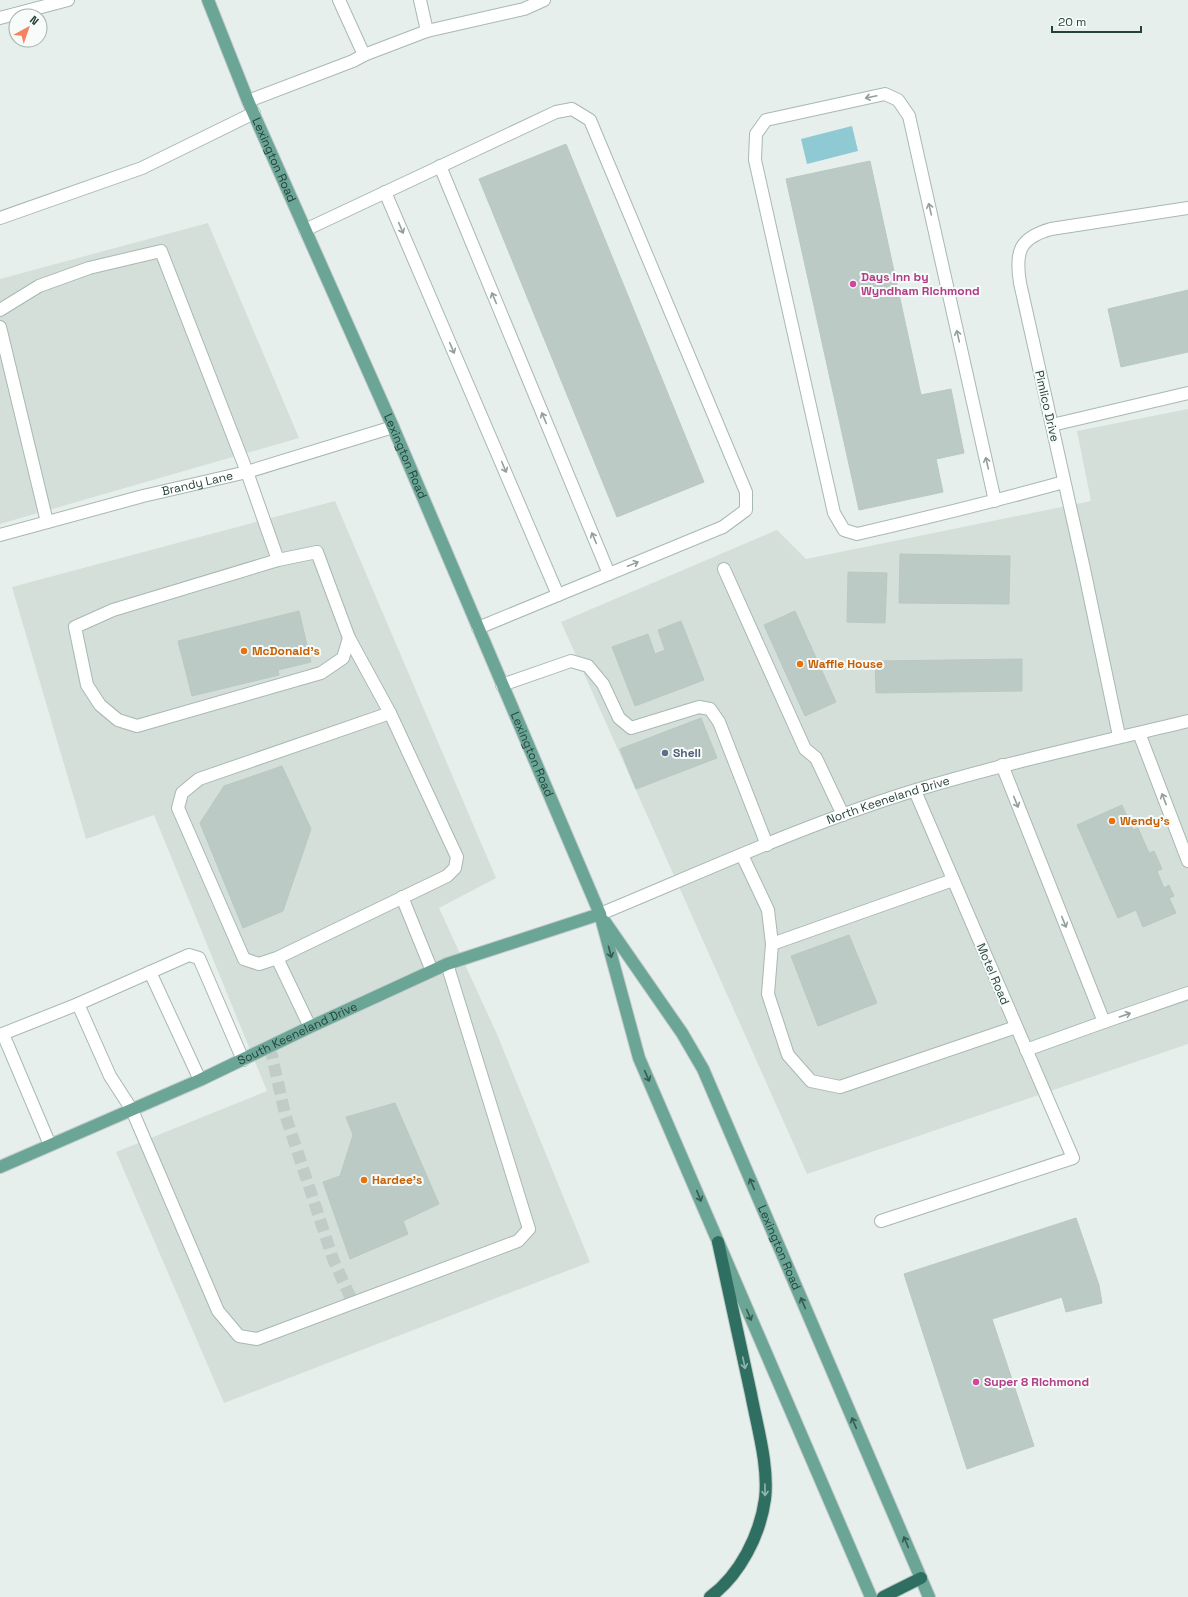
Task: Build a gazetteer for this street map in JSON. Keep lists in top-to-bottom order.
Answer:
{
  "streets": {
    "main road": ["Lexington Road", "South Keeneland Drive"],
    "street": [
      "Pimlico Drive",
      "Brandy Lane",
      "North Keeneland Drive",
      "Motel Road"
    ]
  },
  "crossings": [
    ["Lexington Road", "Brandy Lane"],
    ["Lexington Road", "North Keeneland Drive"],
    ["Lexington Road", "South Keeneland Drive"],
    ["Pimlico Drive", "North Keeneland Drive"],
    ["North Keeneland Drive", "Motel Road"],
    ["North Keeneland Drive", "South Keeneland Drive"]
  ],
  "places": [
    "Days Inn by Wyndham Richmond",
    "McDonald's",
    "Waffle House",
    "Shell",
    "Wendy's",
    "Hardee's",
    "Super 8 Richmond"
  ],
  "scale_bar": "20 m",
  "north": "top right"
}
